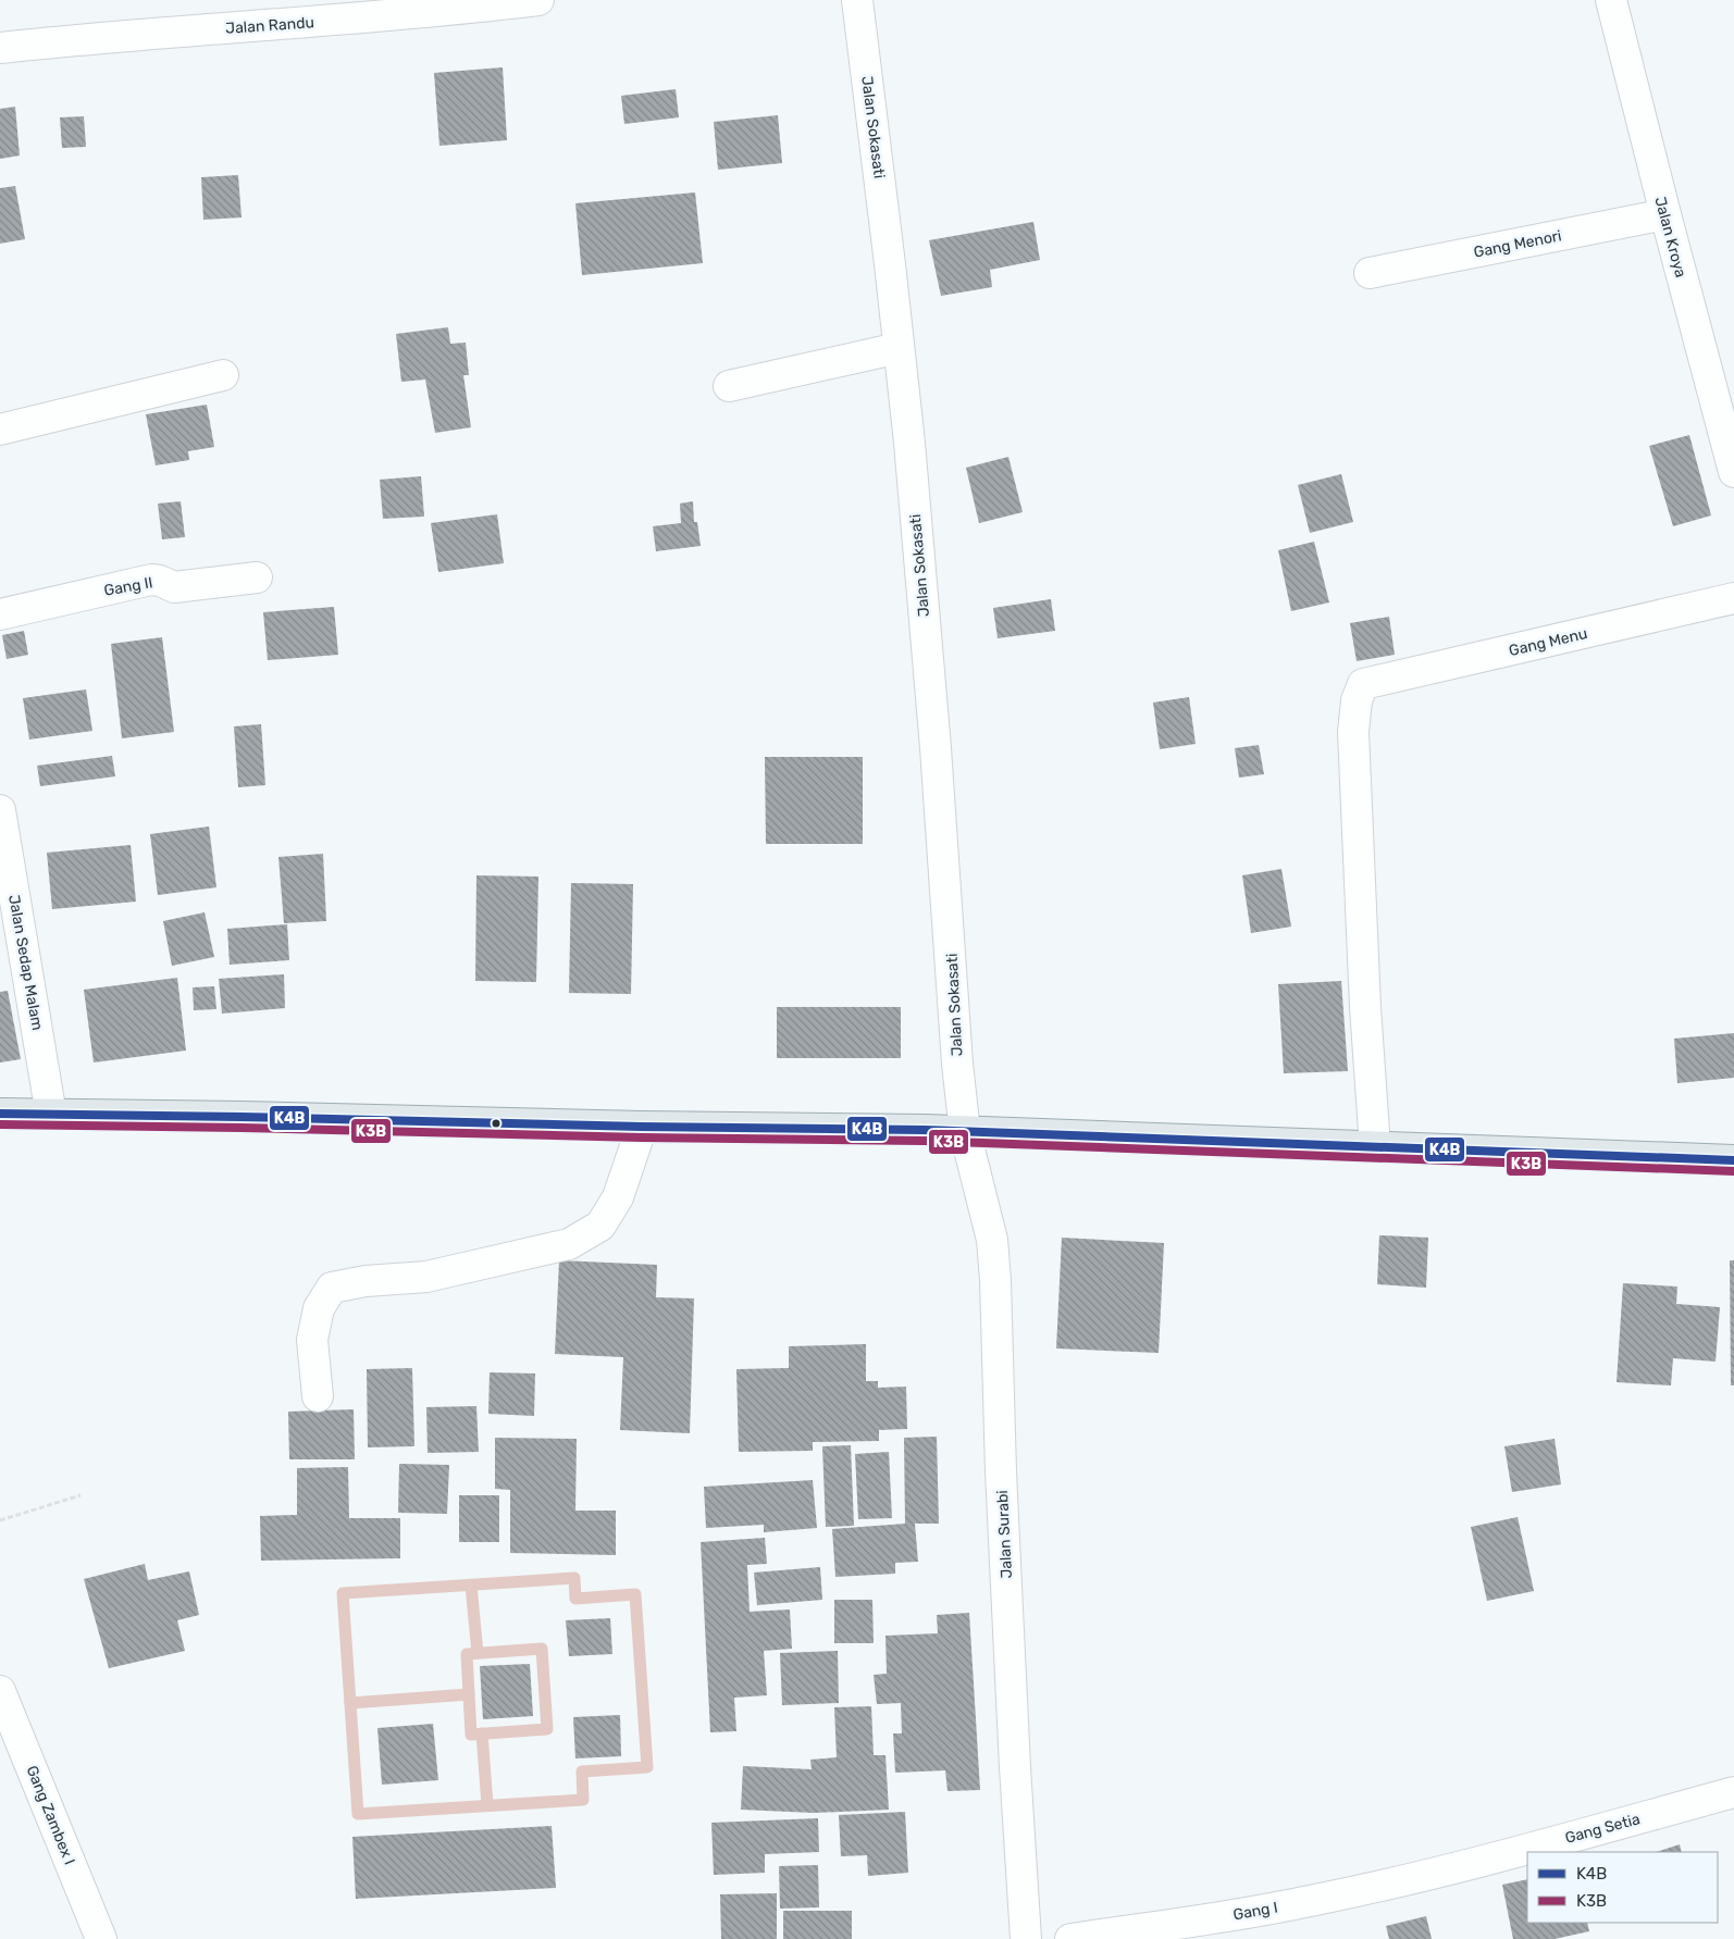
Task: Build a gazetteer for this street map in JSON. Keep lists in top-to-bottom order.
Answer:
{
  "streets": {
    "street": [
      "Jalan Randu",
      "Jalan Sokasati",
      "Jalan Kroya",
      "Gang Menori",
      "Gang II",
      "Gang Menu",
      "Jalan Sedap Malam",
      "Jalan Surabi",
      "Gang Zambex I",
      "Gang Setia",
      "Gang I"
    ]
  },
  "crossings": [
    ["Jalan Sokasati", "Jalan Surabi"],
    ["Jalan Kroya", "Gang Menori"],
    ["Gang Setia", "Gang I"]
  ],
  "lines": ["transit line K4B", "transit line K3B"],
  "legend": ["K4B", "K3B"]
}
